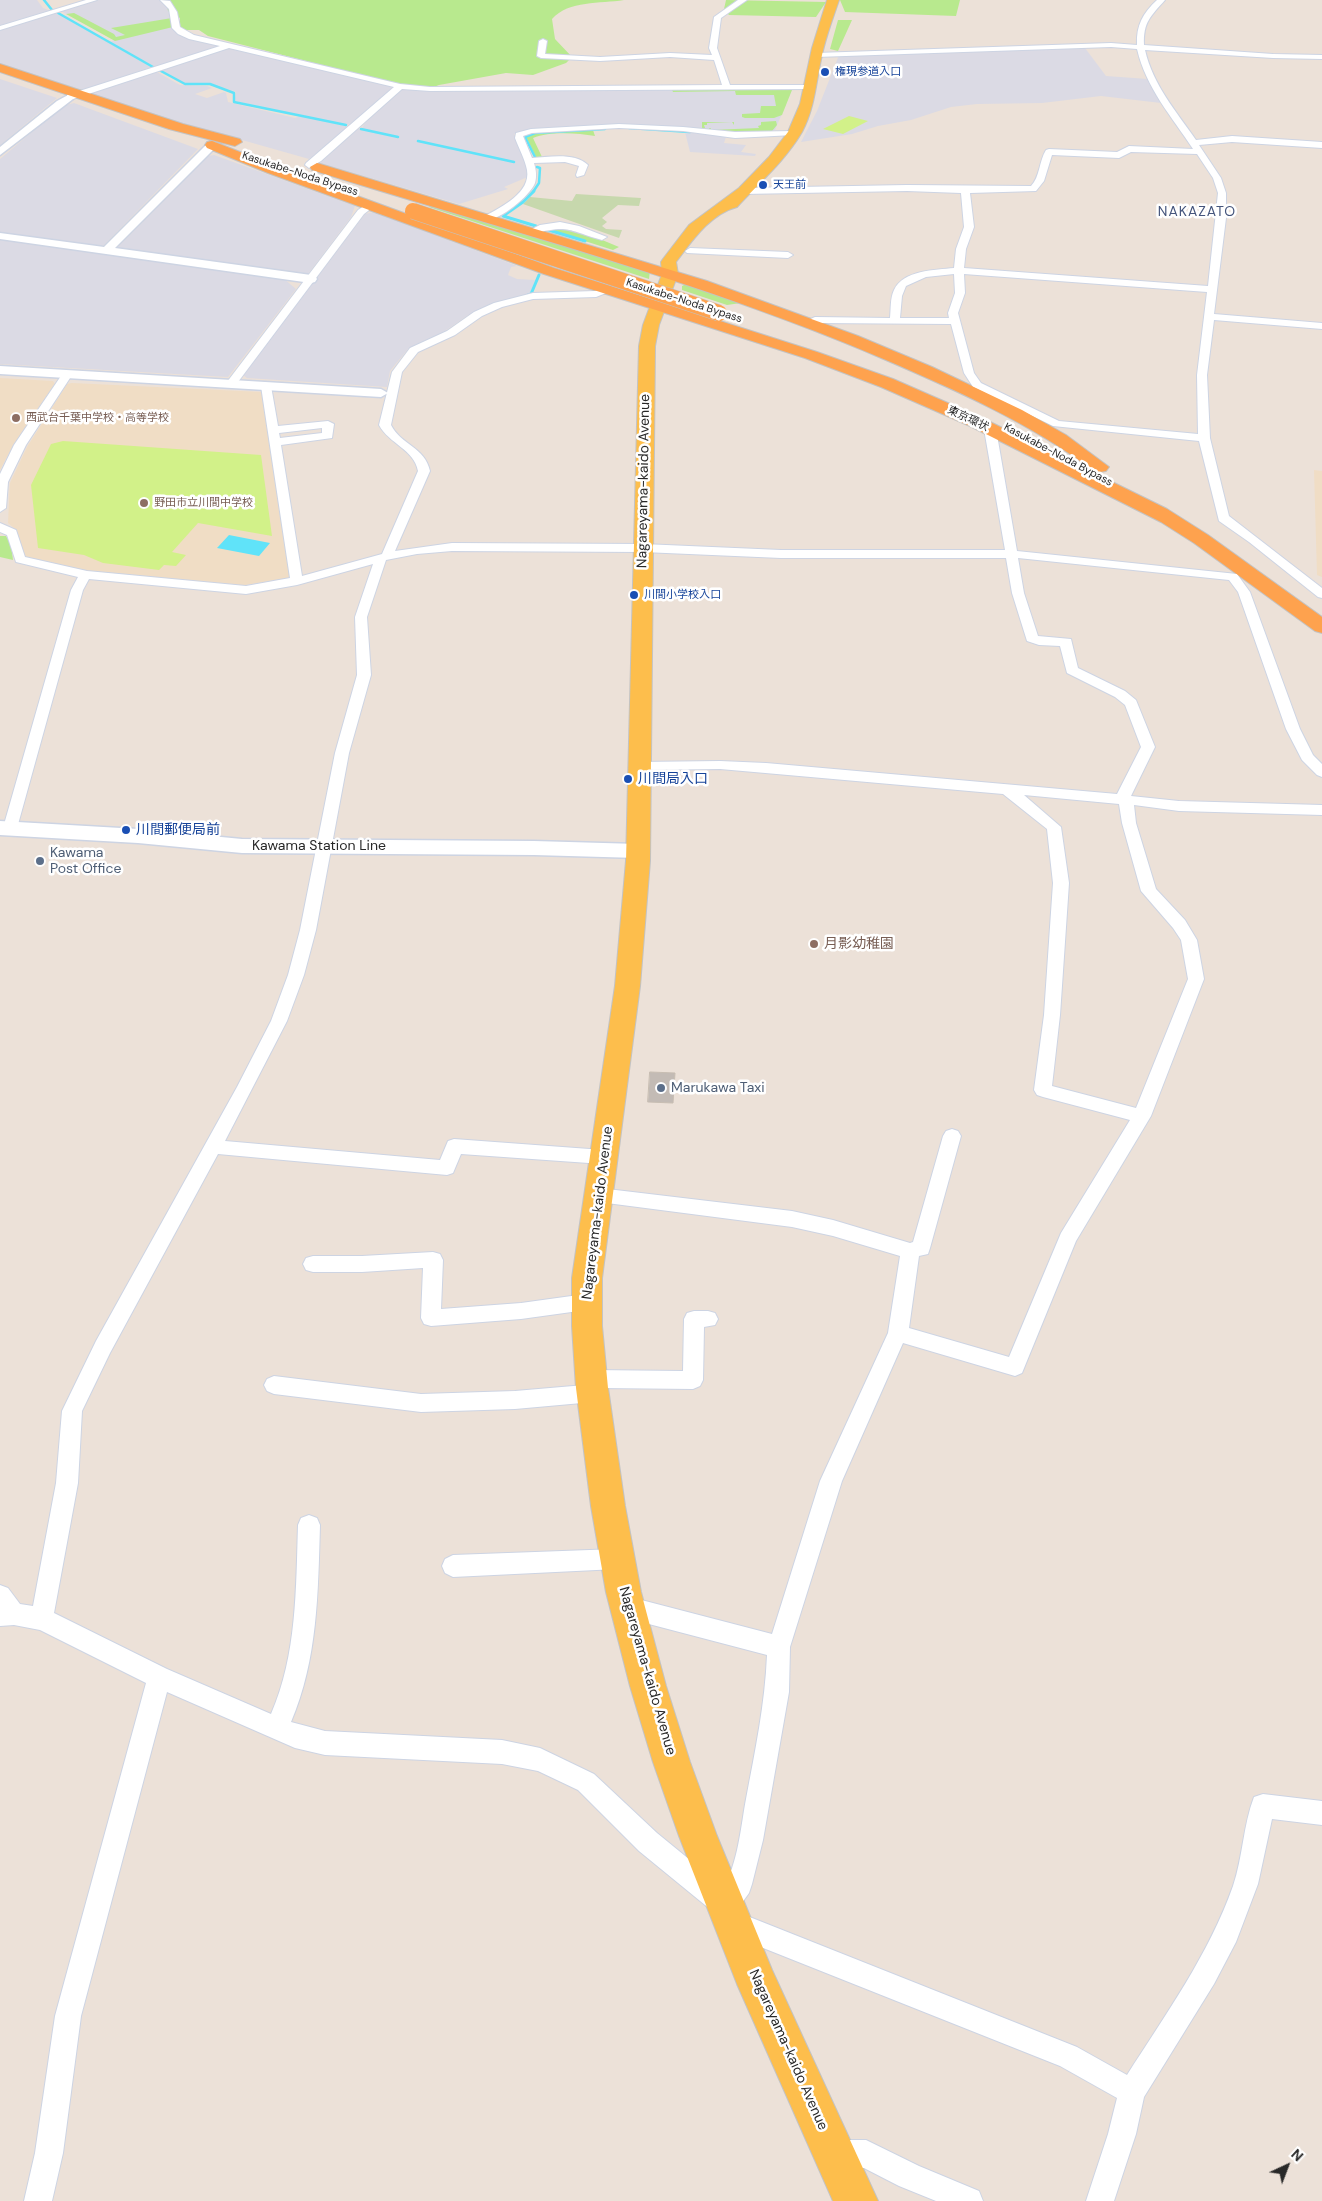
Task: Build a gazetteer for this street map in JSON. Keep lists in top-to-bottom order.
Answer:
{
  "streets": {
    "highway": ["Kasukabe-Noda Bypass", "東京環状"],
    "main road": ["Nagareyama-kaido Avenue", "Kawama Station Line"]
  },
  "crossings": [
    ["Kasukabe-Noda Bypass", "東京環状"],
    ["東京環状", "Nagareyama-kaido Avenue"],
    ["Nagareyama-kaido Avenue", "Kawama Station Line"]
  ],
  "districts": ["NAKAZATO"],
  "places": [
    "権現参道入口",
    "天王前",
    "西武台千葉中学校・高等学校",
    "野田市立川間中学校",
    "川間小学校入口",
    "川間局入口",
    "川間郵便局前",
    "Kawama Post Office",
    "月影幼稚園",
    "Marukawa Taxi"
  ],
  "north": "top right"
}
